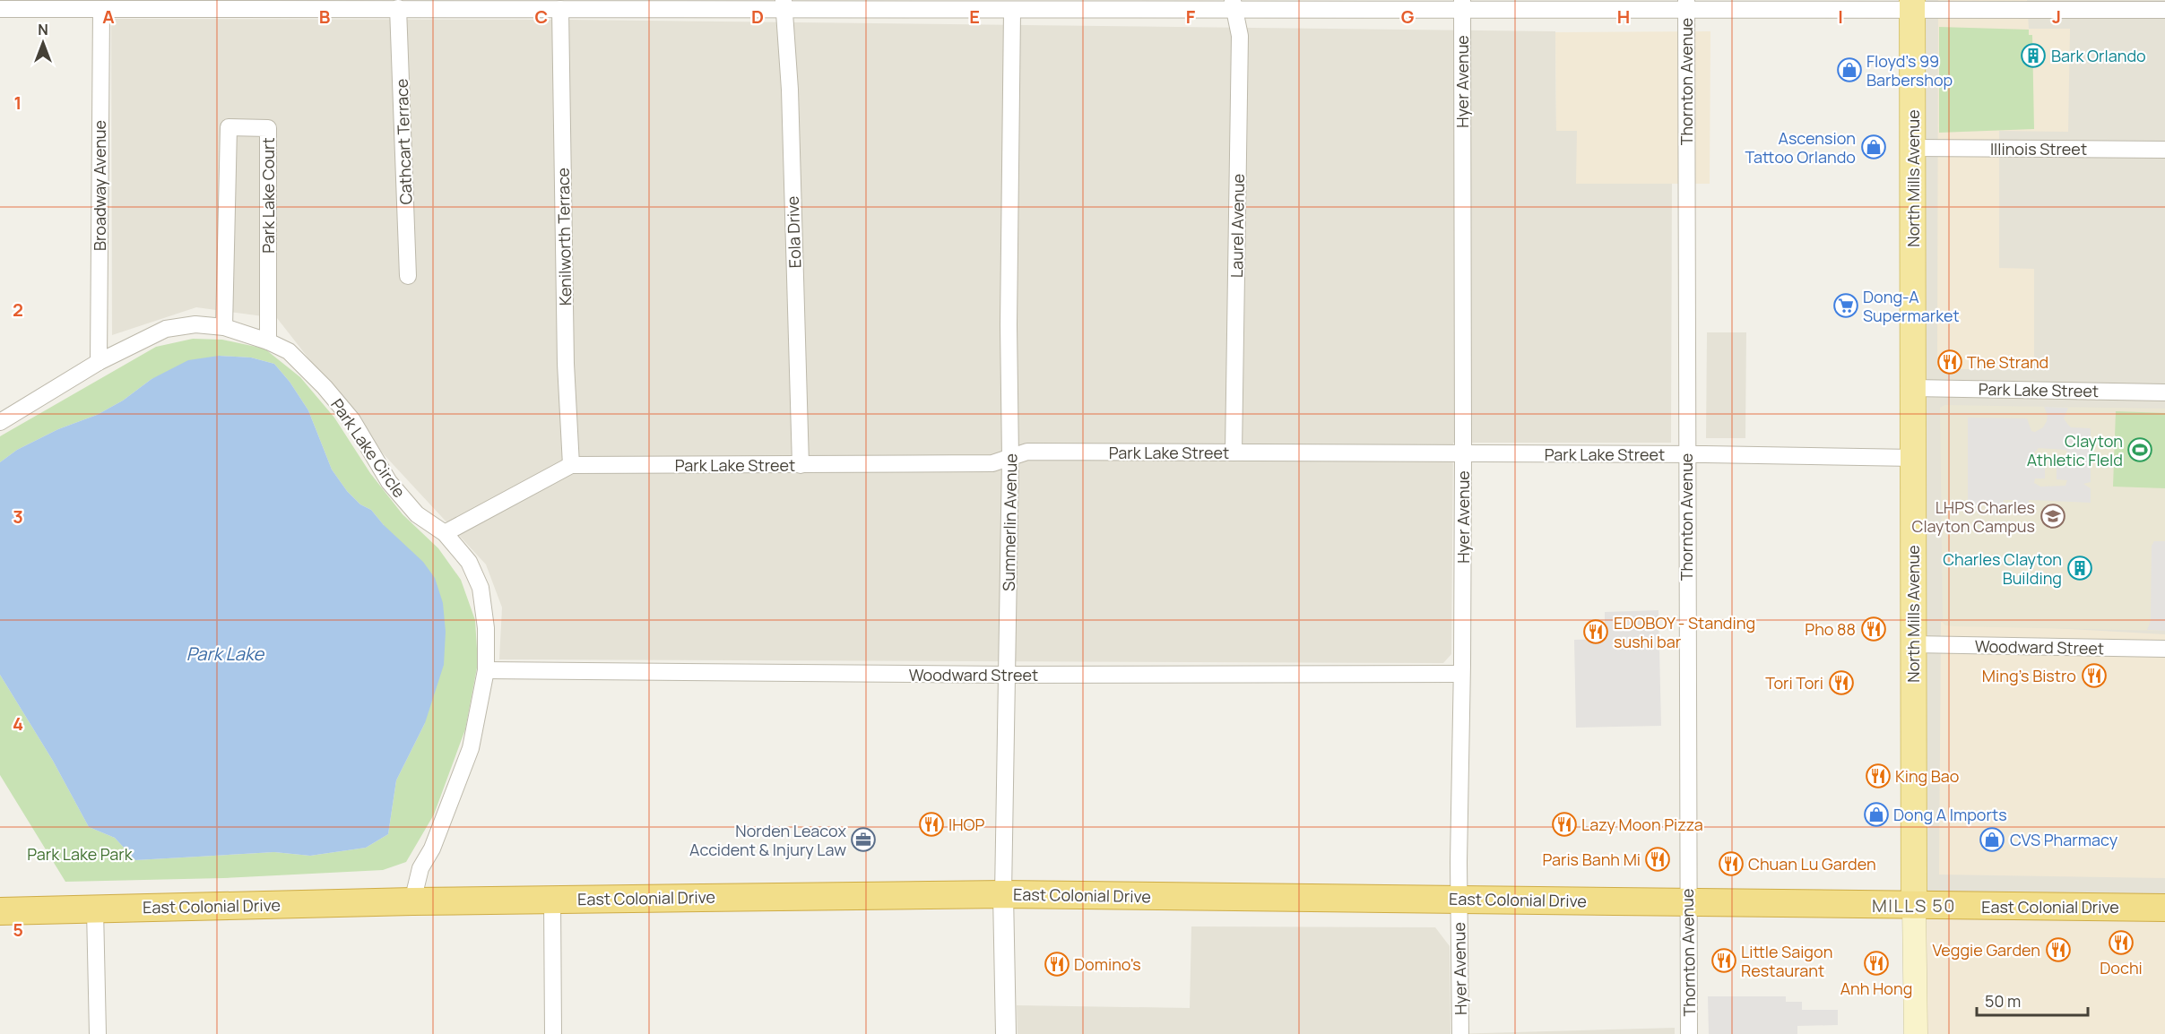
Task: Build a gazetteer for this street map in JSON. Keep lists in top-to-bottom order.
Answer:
{
  "streets": {
    "highway": ["East Colonial Drive"],
    "main road": ["North Mills Avenue"],
    "street": [
      "Hyer Avenue",
      "Thornton Avenue",
      "Cathcart Terrace",
      "Illinois Street",
      "Broadway Avenue",
      "Park Lake Court",
      "Laurel Avenue",
      "Eola Drive",
      "Kenilworth Terrace",
      "Park Lake Street",
      "Park Lake Circle",
      "Summerlin Avenue",
      "Woodward Street"
    ]
  },
  "crossings": [
    ["Hyer Avenue", "Park Lake Street"],
    ["Hyer Avenue", "Woodward Street"],
    ["Hyer Avenue", "East Colonial Drive"],
    ["Thornton Avenue", "Park Lake Street"],
    ["Thornton Avenue", "East Colonial Drive"],
    ["Illinois Street", "North Mills Avenue"],
    ["North Mills Avenue", "Park Lake Street"],
    ["North Mills Avenue", "Woodward Street"],
    ["North Mills Avenue", "East Colonial Drive"],
    ["Broadway Avenue", "Park Lake Circle"],
    ["Park Lake Court", "Park Lake Circle"],
    ["Laurel Avenue", "Park Lake Street"],
    ["Eola Drive", "Park Lake Street"],
    ["Kenilworth Terrace", "Park Lake Street"],
    ["Park Lake Street", "Park Lake Circle"],
    ["Park Lake Street", "Summerlin Avenue"],
    ["Park Lake Circle", "Woodward Street"],
    ["Park Lake Circle", "East Colonial Drive"],
    ["Summerlin Avenue", "Woodward Street"],
    ["Summerlin Avenue", "East Colonial Drive"]
  ],
  "districts": ["MILLS 50"],
  "water": ["Park Lake"],
  "parks": ["Park Lake Park"],
  "places": {
    "building": ["Bark Orlando", "Charles Clayton Building"],
    "shop": [
      "Floyd's 99 Barbershop",
      "Ascension Tattoo Orlando",
      "Dong A Imports",
      "CVS Pharmacy"
    ],
    "supermarket": ["Dong-A Supermarket"],
    "restaurant": [
      "The Strand",
      "Pho 88",
      "EDOBOY - Standing sushi bar",
      "Ming's Bistro",
      "Tori Tori",
      "King Bao",
      "IHOP",
      "Lazy Moon Pizza",
      "Paris Banh Mi",
      "Chuan Lu Garden",
      "Dochi",
      "Veggie Garden",
      "Little Saigon Restaurant",
      "Anh Hong",
      "Domino's"
    ],
    "sports": ["Clayton Athletic FIeld"],
    "school or university": ["LHPS Charles Clayton Campus"],
    "office": ["Norden Leacox Accident & Injury Law"]
  },
  "scale_bar": "50 m",
  "north": "top",
  "grid": {
    "columns": [
      "A",
      "B",
      "C",
      "D",
      "E",
      "F",
      "G",
      "H",
      "I",
      "J"
    ],
    "rows": [
      "1",
      "2",
      "3",
      "4",
      "5"
    ]
  }
}
